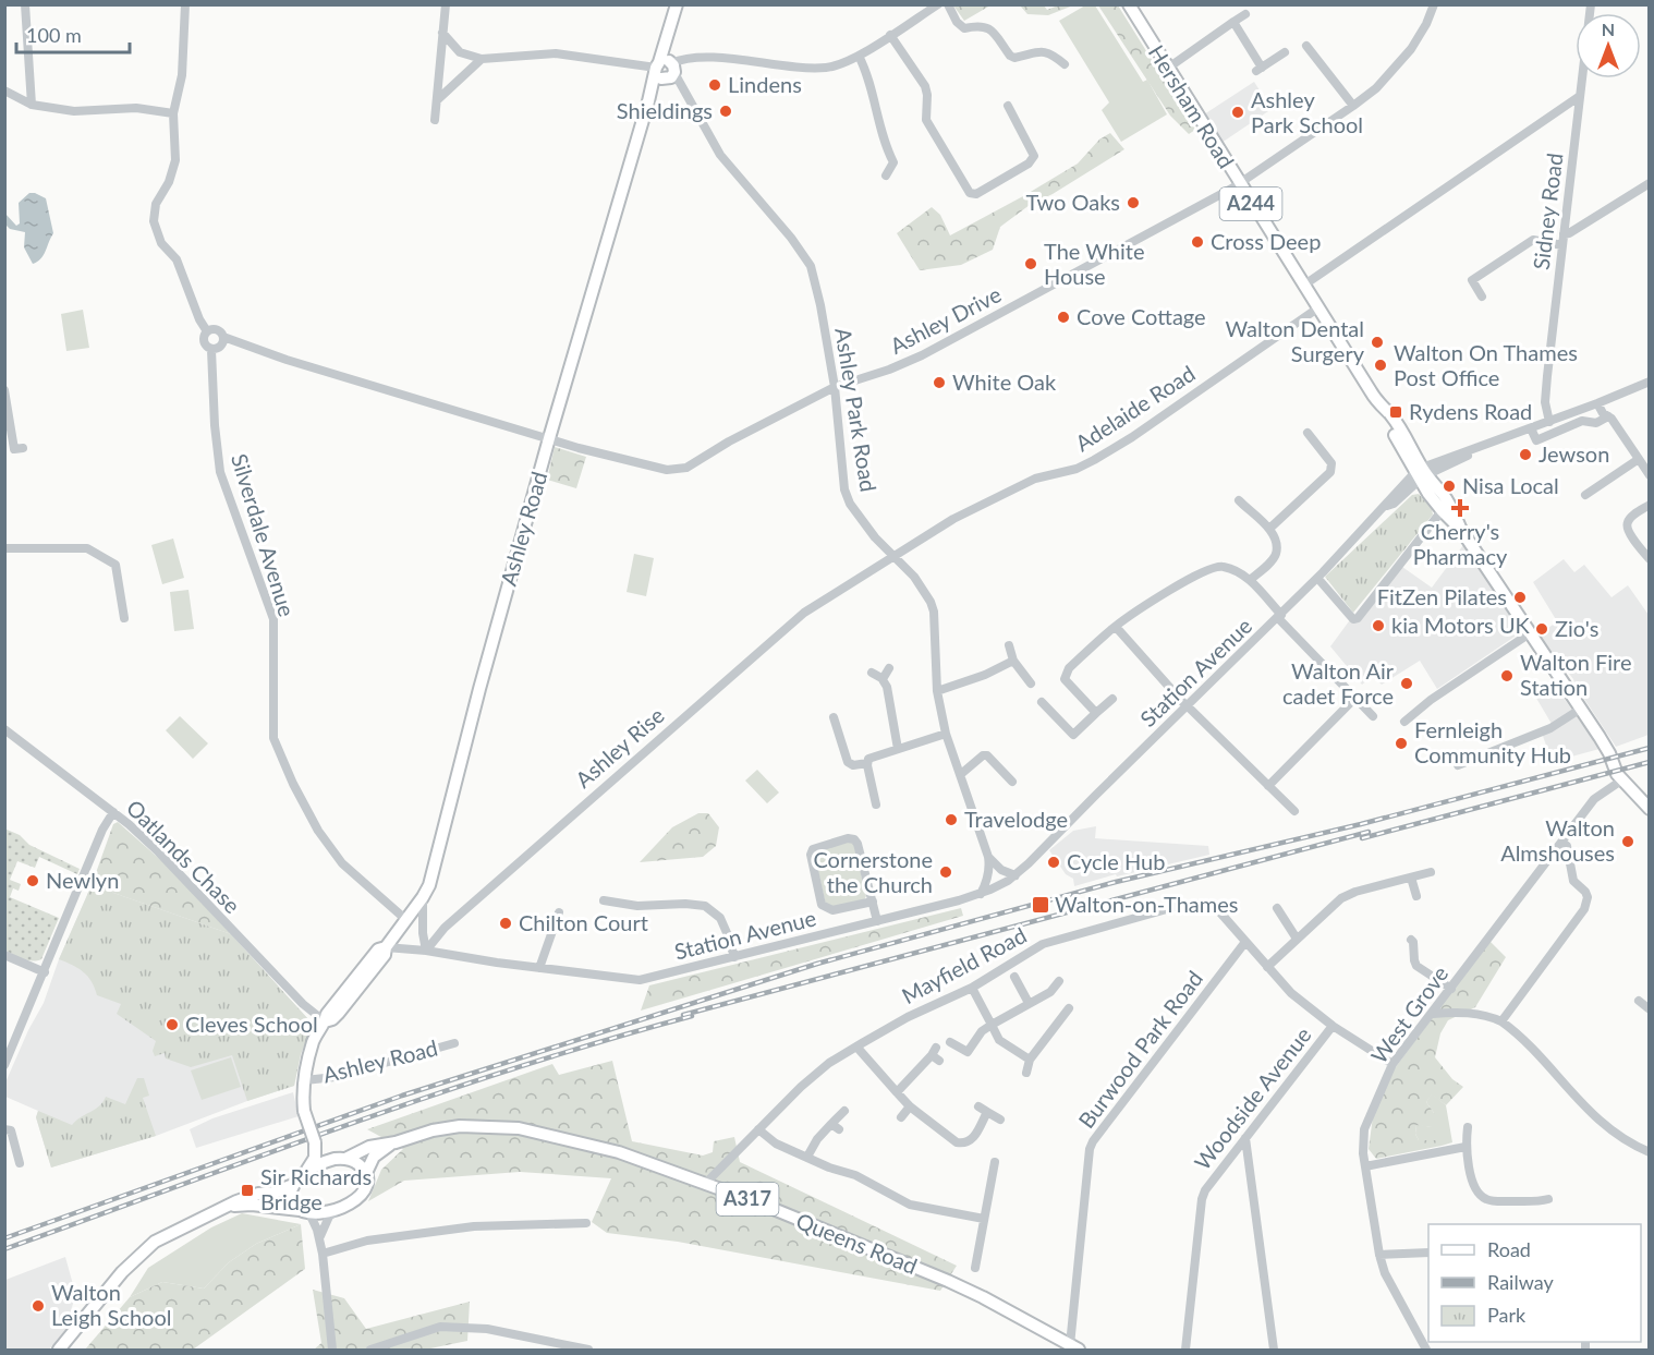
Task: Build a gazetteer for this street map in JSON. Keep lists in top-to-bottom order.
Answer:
{
  "streets": {
    "main road": [
      "Hersham Road",
      "A244",
      "Ashley Road",
      "A317",
      "Queens Road"
    ],
    "street": [
      "Sidney Road",
      "Ashley Drive",
      "Adelaide Road",
      "Ashley Park Road",
      "Silverdale Avenue",
      "Station Avenue",
      "Ashley Rise",
      "Oatlands Chase",
      "Mayfield Road",
      "West Grove",
      "Burwood Park Road",
      "Woodside Avenue"
    ]
  },
  "crossings": [
    ["Hersham Road", "Ashley Drive"],
    ["Hersham Road", "Adelaide Road"],
    ["Hersham Road", "Station Avenue"],
    ["Hersham Road", "West Grove"],
    ["Ashley Drive", "Ashley Park Road"],
    ["Ashley Drive", "Ashley Road"],
    ["Adelaide Road", "Ashley Park Road"],
    ["Adelaide Road", "Ashley Rise"],
    ["Ashley Park Road", "Ashley Road"],
    ["Ashley Park Road", "Station Avenue"],
    ["Ashley Park Road", "Ashley Rise"],
    ["Ashley Road", "Silverdale Avenue"],
    ["Ashley Road", "Station Avenue"],
    ["Ashley Road", "Oatlands Chase"],
    ["Station Avenue", "Ashley Rise"],
    ["Mayfield Road", "West Grove"],
    ["Mayfield Road", "Burwood Park Road"],
    ["Mayfield Road", "Woodside Avenue"],
    ["Mayfield Road", "Queens Road"],
    ["Burwood Park Road", "Queens Road"]
  ],
  "places": {
    "other": [
      "Lindens",
      "Shieldings",
      "Ashley Park School",
      "Two Oaks",
      "Cross Deep",
      "The White House",
      "Cove Cottage",
      "Walton Dental Surgery",
      "Walton On Thames Post Office",
      "White Oak",
      "Jewson",
      "Nisa Local",
      "FitZen Pilates",
      "kia Motors UK",
      "Zio's",
      "Walton Fire Station",
      "Walton Air cadet Force",
      "Fernleigh Community Hub",
      "Travelodge",
      "Walton Almshouses",
      "Cycle Hub",
      "Cornerstone the Church",
      "Newlyn",
      "Chilton Court",
      "Cleves School",
      "Walton Leigh School"
    ],
    "transit": ["Rydens Road", "Walton-on-Thames", "Sir Richards Bridge"],
    "health": ["Cherry's Pharmacy"]
  },
  "legend": ["Road", "Railway", "Park"],
  "scale_bar": "100 m",
  "north": "top"
}
